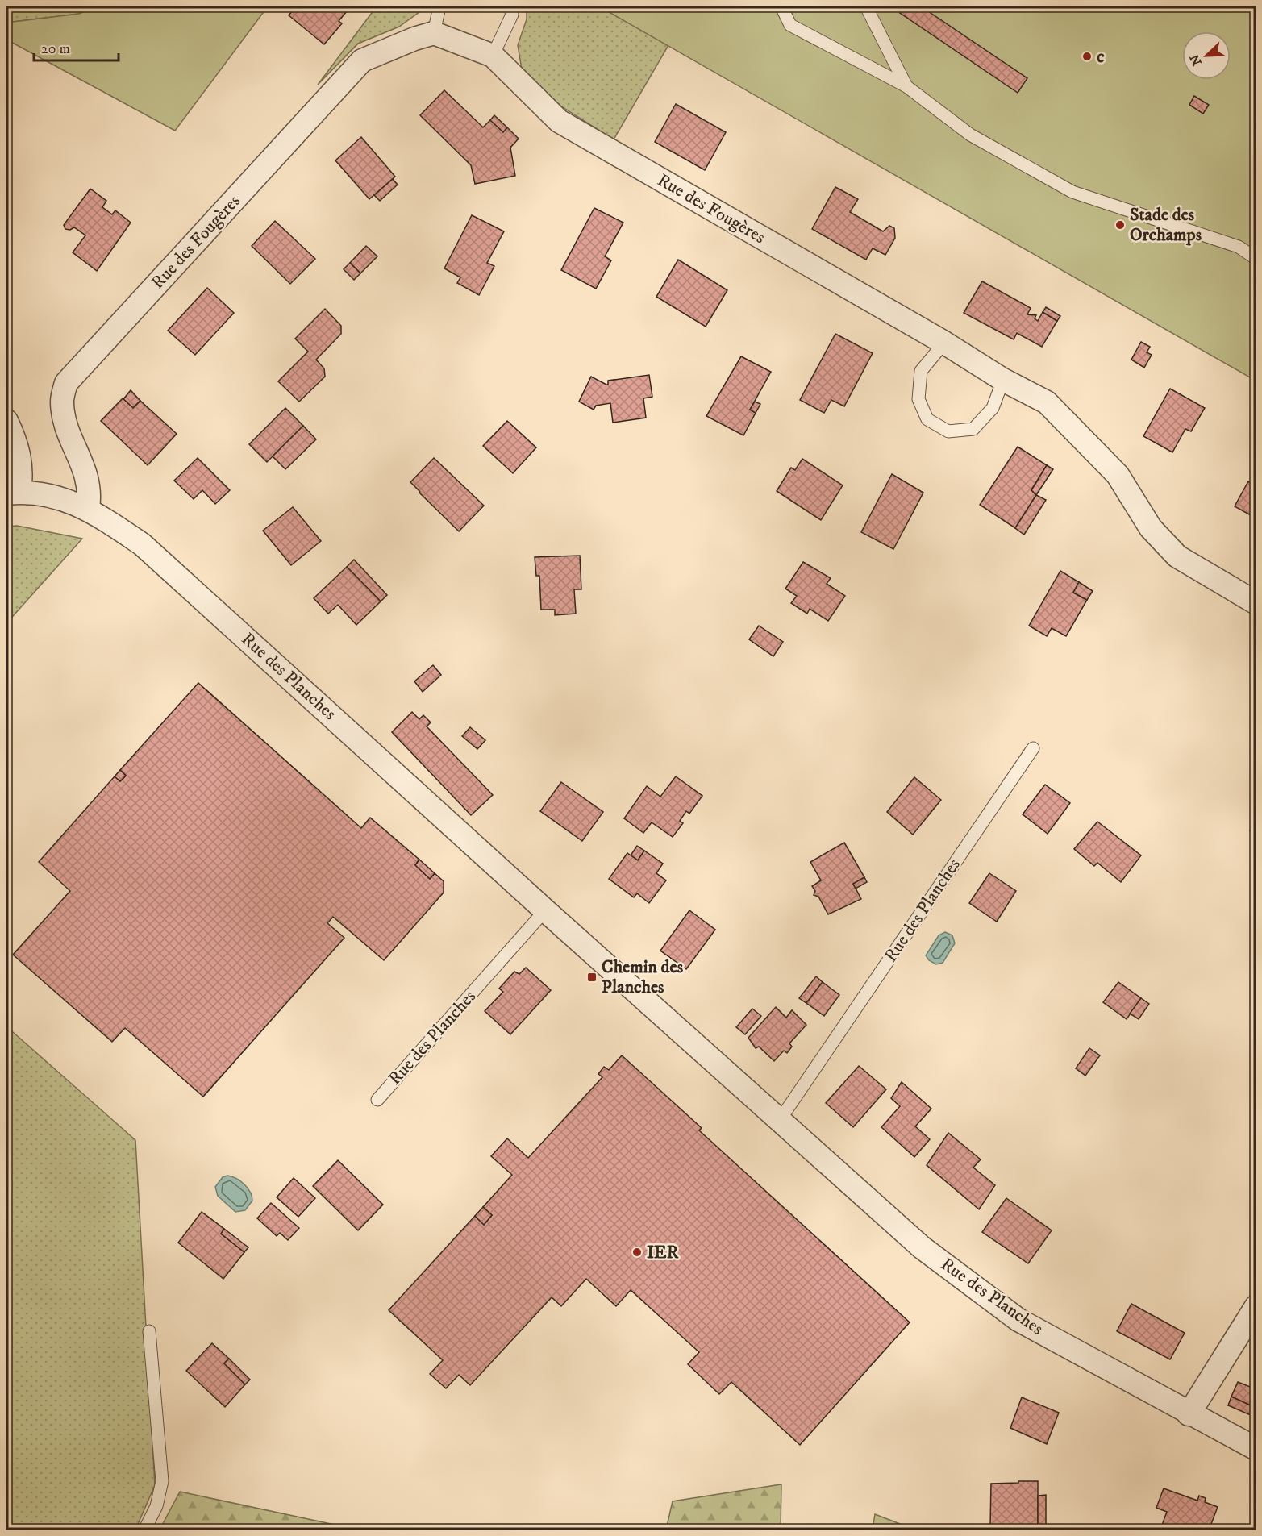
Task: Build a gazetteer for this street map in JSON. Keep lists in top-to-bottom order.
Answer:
{
  "streets": {
    "street": ["Rue des Fougères", "Rue des Planches"]
  },
  "crossings": [
    ["Rue des Fougères", "Rue des Planches"]
  ],
  "places": {
    "other": ["c", "Stade des Orchamps", "IER"],
    "transit": ["Chemin des Planches"]
  },
  "scale_bar": "20 m",
  "north": "bottom left"
}
